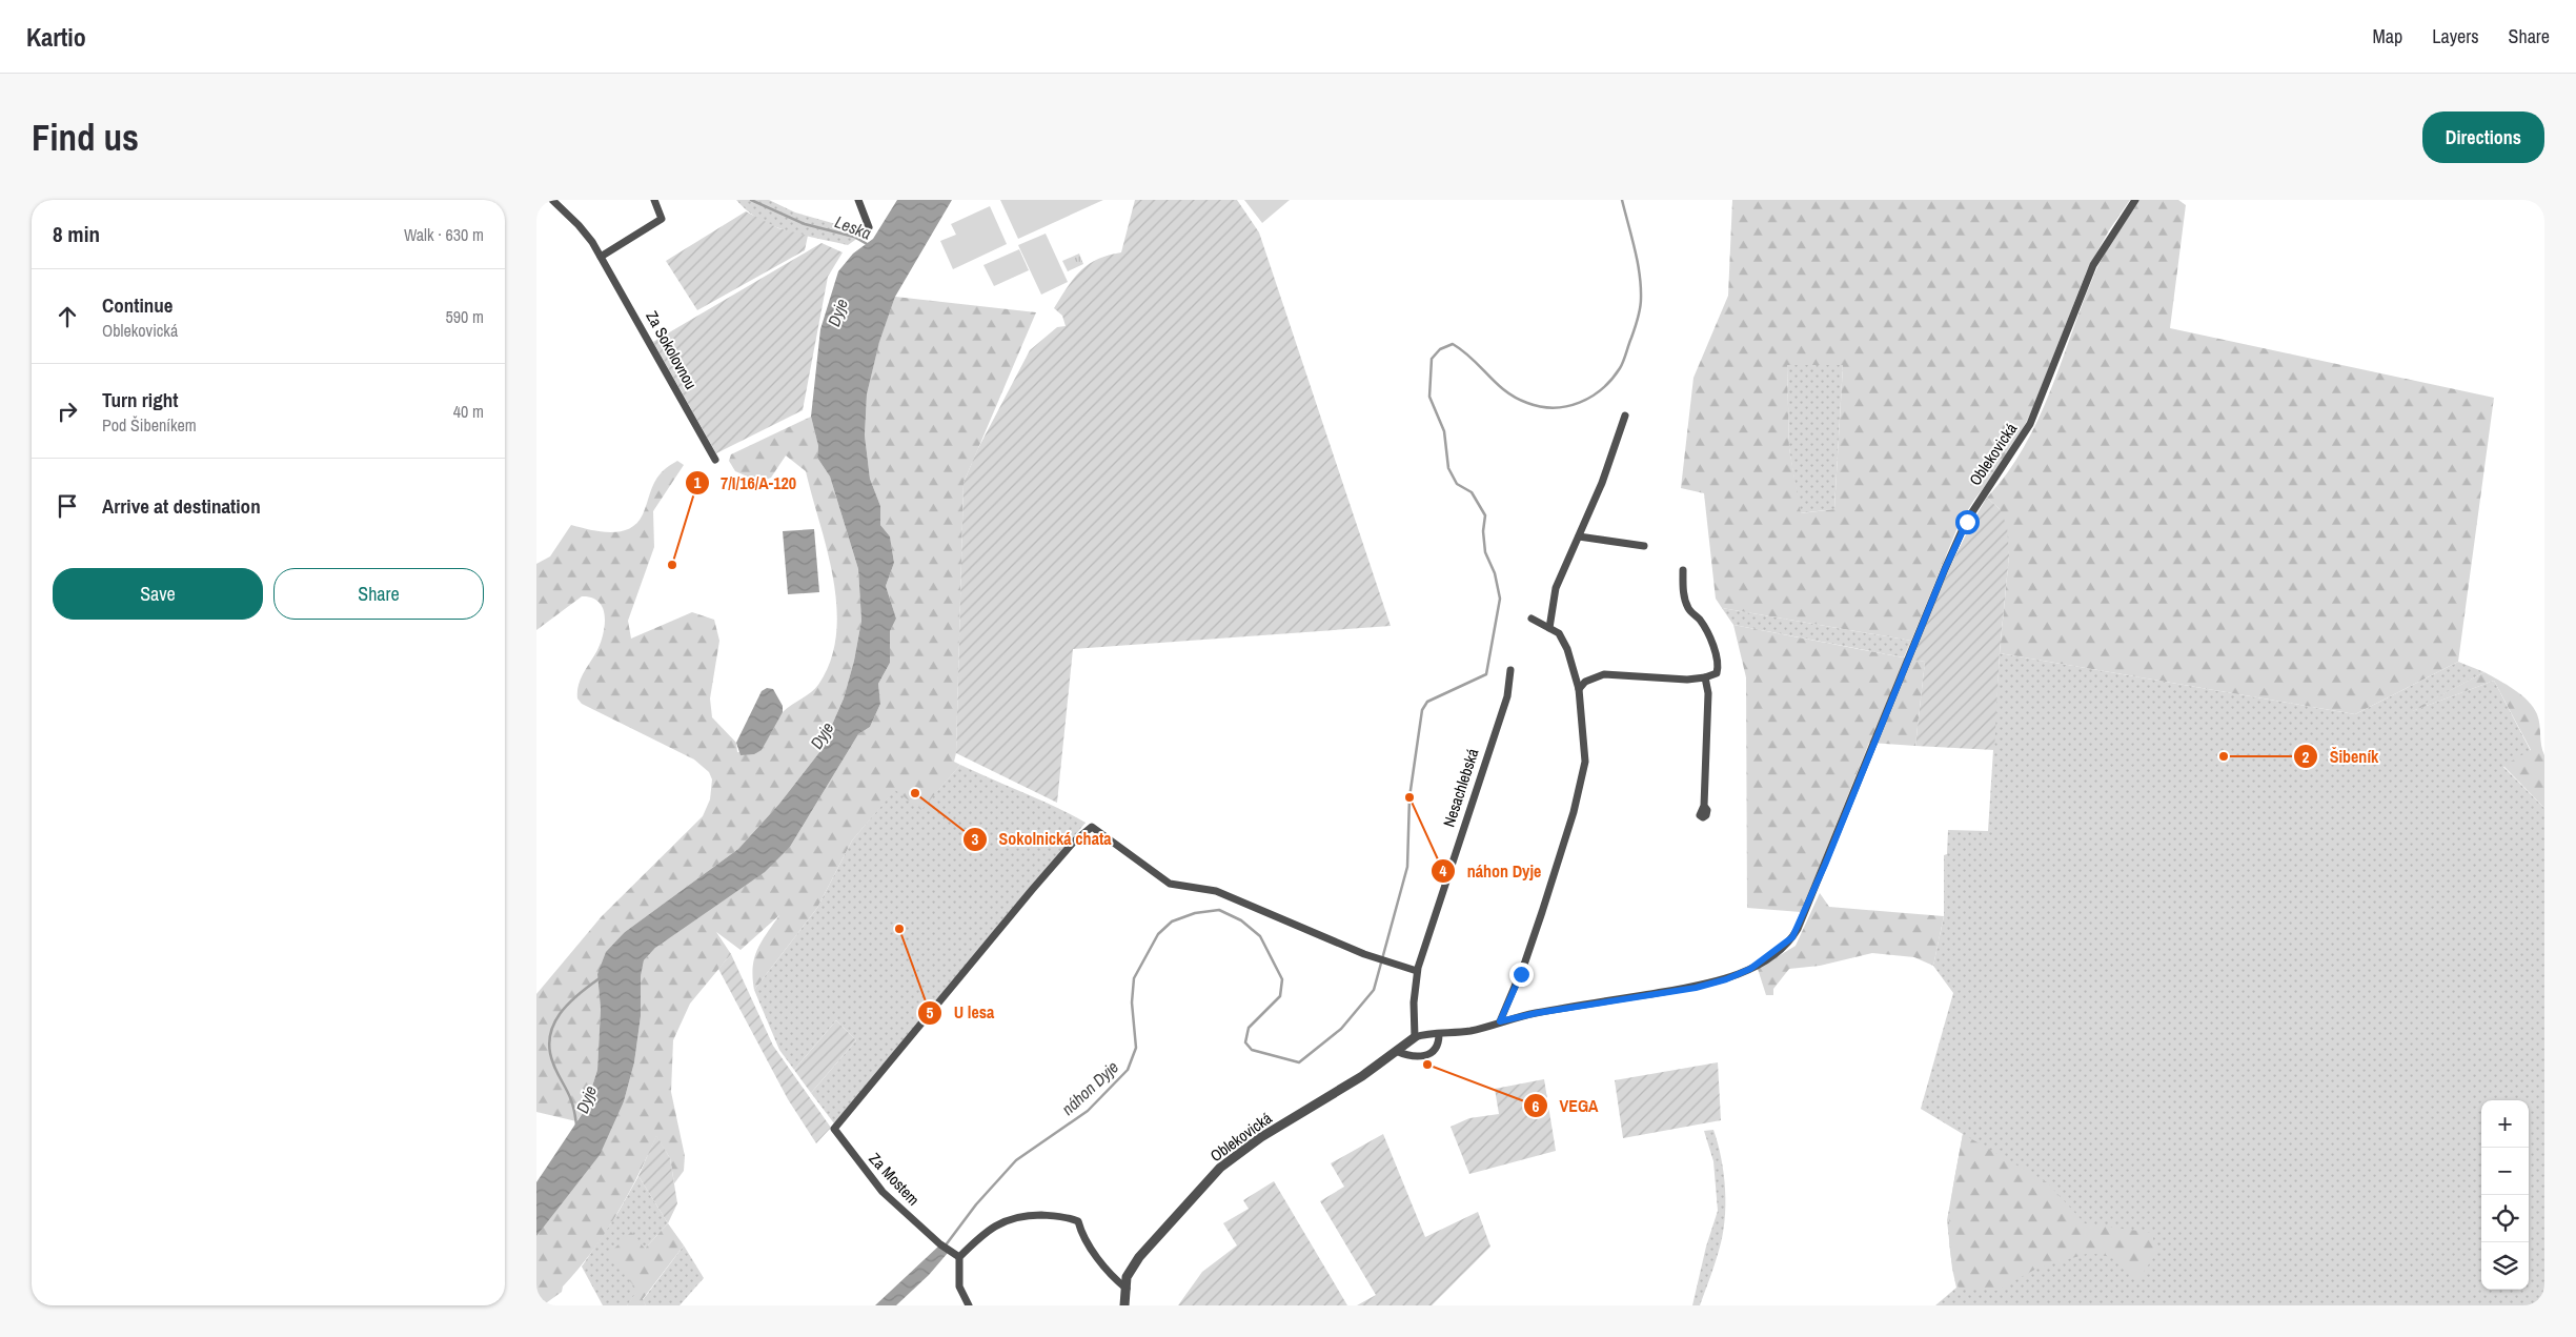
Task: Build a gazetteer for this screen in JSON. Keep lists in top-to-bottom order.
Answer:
{
  "streets": {
    "street": [
      "Za Sokolovnou",
      "Oblekovická",
      "Nesachlebská",
      "Za Mostem"
    ]
  },
  "crossings": [
    ["Oblekovická", "Nesachlebská"],
    ["Nesachlebská", "Za Mostem"]
  ],
  "water": ["Leska", "Dyje", "náhon Dyje"],
  "places": [
    "7/I/16/A-120",
    "Šibeník",
    "Sokolnická chata",
    "náhon Dyje",
    "U lesa",
    "VEGA"
  ],
  "page": {
    "header": "Kartio",
    "nav": ["Map", "Layers", "Share"],
    "buttons": [
      "Directions",
      ["Save", "Share"]
    ],
    "title": "Find us",
    "heading": ["8 min", "Walk · 630 m"],
    "list": [
      ["Continue", "Oblekovická", "590 m"],
      ["Turn right", "Pod Šibeníkem", "40 m"],
      "Arrive at destination"
    ],
    "map_buttons": ["+", "−"]
  }
}
